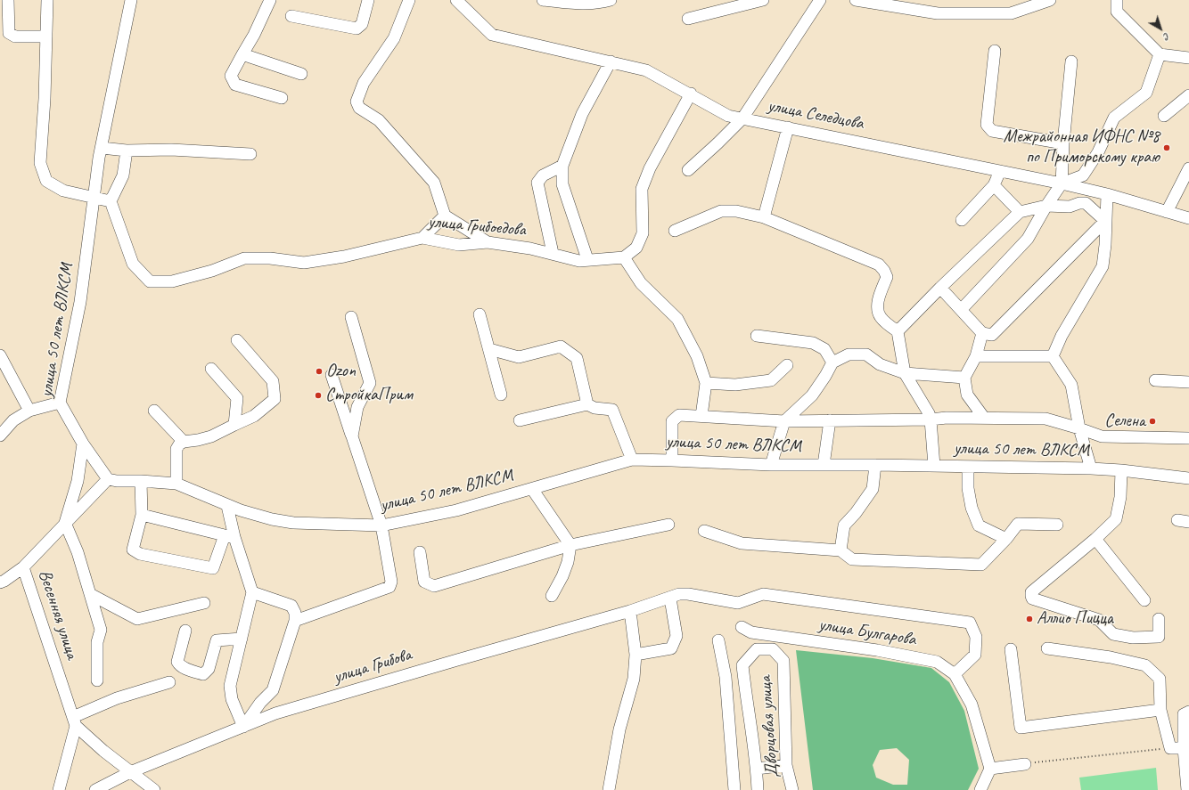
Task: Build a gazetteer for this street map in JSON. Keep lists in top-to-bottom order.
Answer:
{
  "streets": {
    "street": [
      "улица Селедцова",
      "улица Грибоедова",
      "улица 50 лет ВЛКСМ",
      "Весенняя улица",
      "улица Булгарова",
      "улица Грибова",
      "Дворцовая улица"
    ]
  },
  "crossings": [
    ["улица 50 лет ВЛКСМ", "Весенняя улица"]
  ],
  "places": [
    "Межрайонная ИФНС №8 по Приморскому краю",
    "Ozon",
    "СтройкаПрим",
    "Селена",
    "Аллио Пицца"
  ],
  "north": "bottom right"
}
